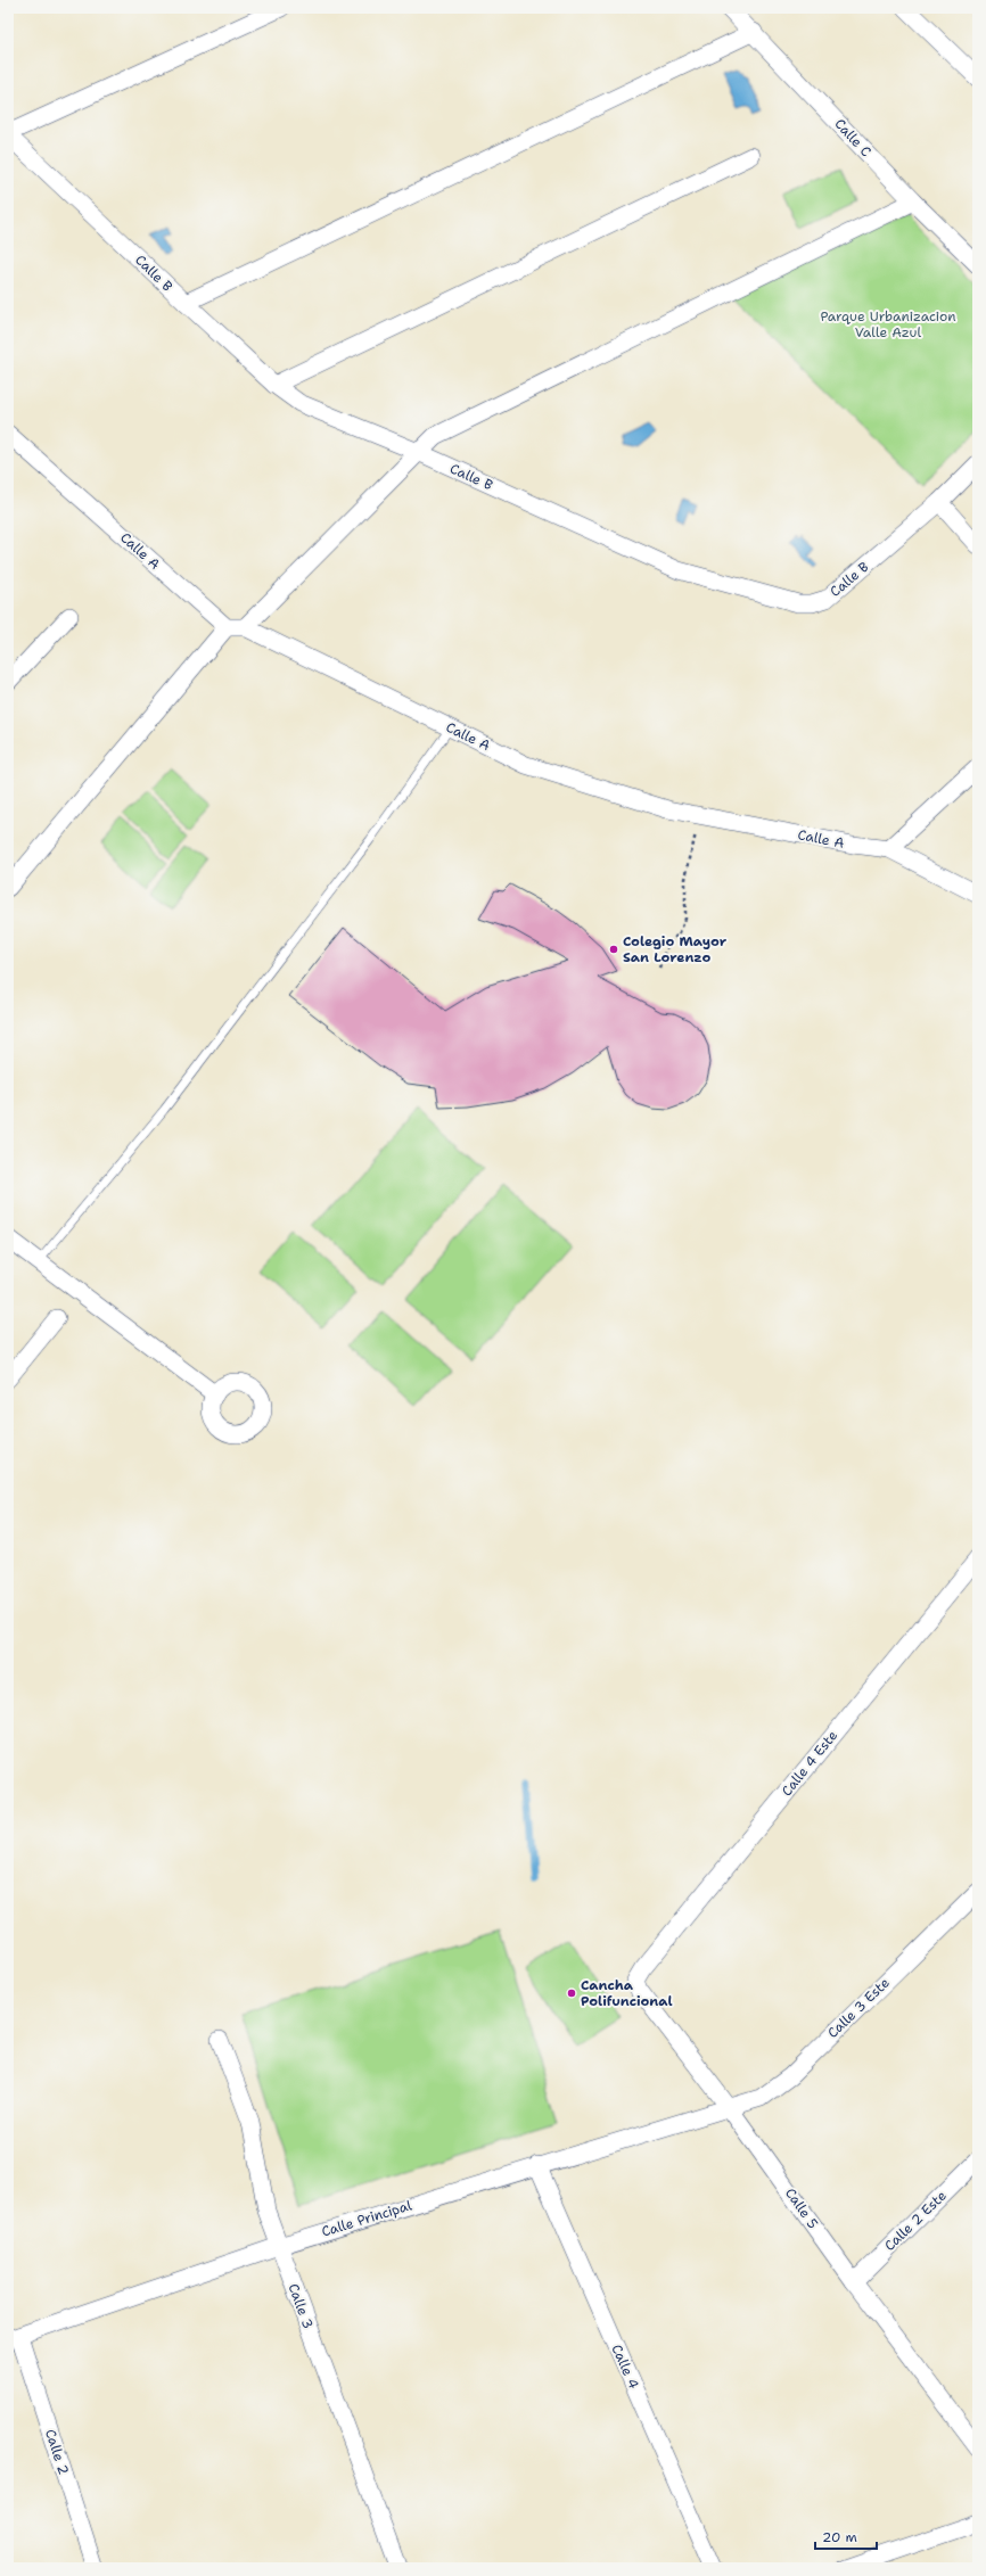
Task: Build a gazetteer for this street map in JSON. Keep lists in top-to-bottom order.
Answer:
{
  "streets": {
    "street": [
      "Calle C",
      "Calle B",
      "Calle A",
      "Calle 4 Este",
      "Calle 3 Este",
      "Calle 5",
      "Calle Principal",
      "Calle 2 Este",
      "Calle 3",
      "Calle 4",
      "Calle 2"
    ]
  },
  "crossings": [
    ["Calle 4 Este", "Calle 5"],
    ["Calle 3 Este", "Calle 5"],
    ["Calle 3 Este", "Calle Principal"],
    ["Calle 5", "Calle Principal"],
    ["Calle 5", "Calle 2 Este"],
    ["Calle Principal", "Calle 3"],
    ["Calle Principal", "Calle 4"],
    ["Calle Principal", "Calle 2"]
  ],
  "parks": ["Parque Urbanizacion Valle Azul"],
  "places": ["Colegio Mayor San Lorenzo", "Cancha Polifuncional"],
  "scale_bar": "20 m"
}
